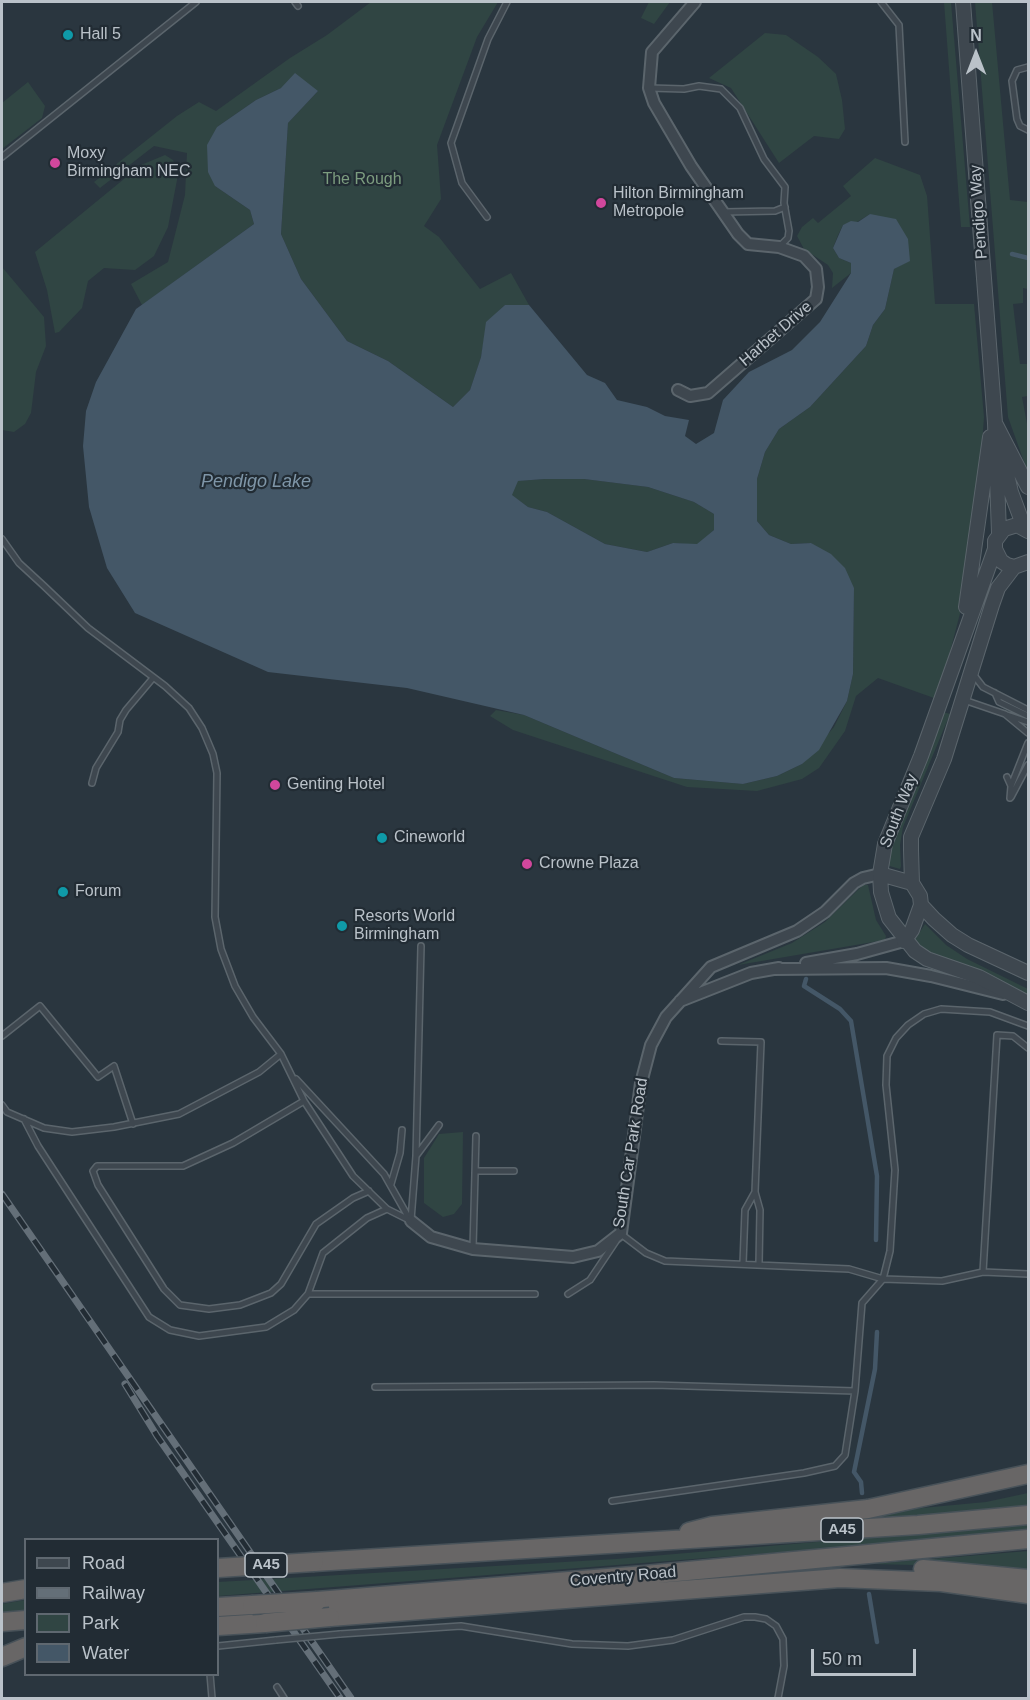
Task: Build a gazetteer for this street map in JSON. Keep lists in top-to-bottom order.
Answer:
{
  "streets": {
    "highway": ["A45", "Coventry Road"],
    "street": [
      "Pendigo Way",
      "Harbet Drive",
      "South Way",
      "South Car Park Road"
    ]
  },
  "crossings": [
    ["Pendigo Way", "South Way"],
    ["South Way", "South Car Park Road"]
  ],
  "water": ["Pendigo Lake"],
  "parks": ["The Rough"],
  "places": [
    "Hall 5",
    "Moxy Birmingham NEC",
    "Hilton Birmingham Metropole",
    "Genting Hotel",
    "Cineworld",
    "Crowne Plaza",
    "Forum",
    "Resorts World Birmingham"
  ],
  "legend": [
    "Road",
    "Railway",
    "Park",
    "Water"
  ],
  "scale_bar": "50 m",
  "north": "top"
}
